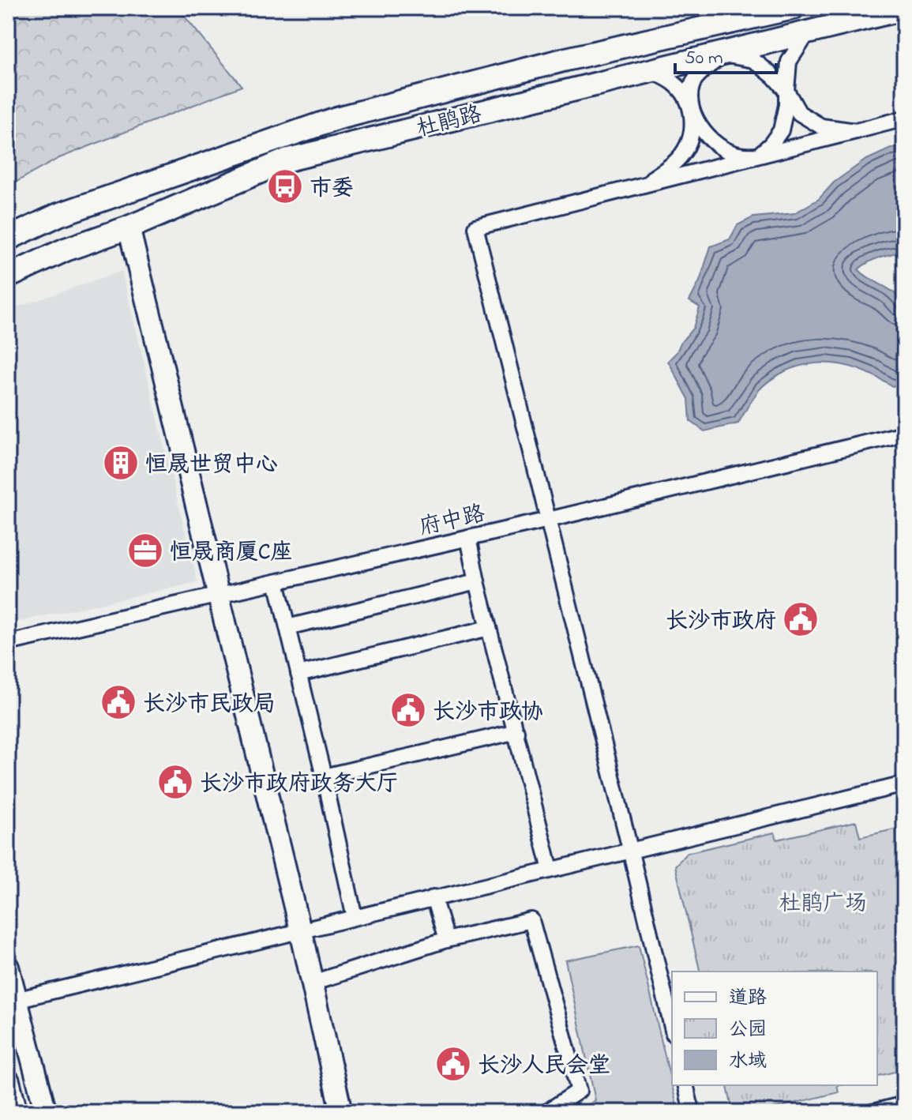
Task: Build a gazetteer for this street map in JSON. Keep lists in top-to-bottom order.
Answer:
{
  "streets": {
    "main road": ["杜鹃路"],
    "street": ["府中路"]
  },
  "parks": ["杜鹃广场"],
  "places": {
    "bus stop": ["市委"],
    "building": ["恒晟世贸中心"],
    "office": ["恒晟商厦C座"],
    "public building": [
      "长沙市政府",
      "长沙市民政局",
      "长沙市政协",
      "长沙市政府政务大厅",
      "长沙人民会堂"
    ]
  },
  "legend": ["道路", "公园", "水域"],
  "scale_bar": "50 m"
}
